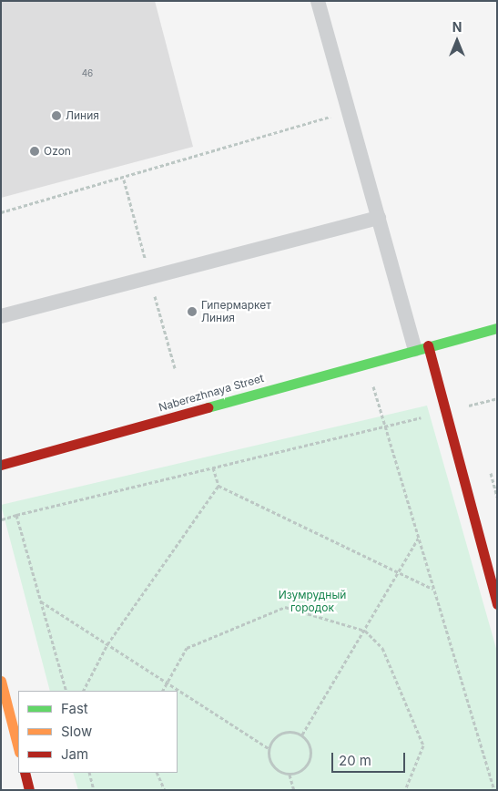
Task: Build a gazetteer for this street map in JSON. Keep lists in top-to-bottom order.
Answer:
{
  "streets": {
    "main road": ["Naberezhnaya Street"]
  },
  "parks": ["Изумрудный городок"],
  "places": ["Линия", "Ozon", "Гипермаркет Линия"],
  "house_numbers": ["46"],
  "legend": ["Fast", "Slow", "Jam"],
  "scale_bar": "20 m",
  "north": "top"
}
